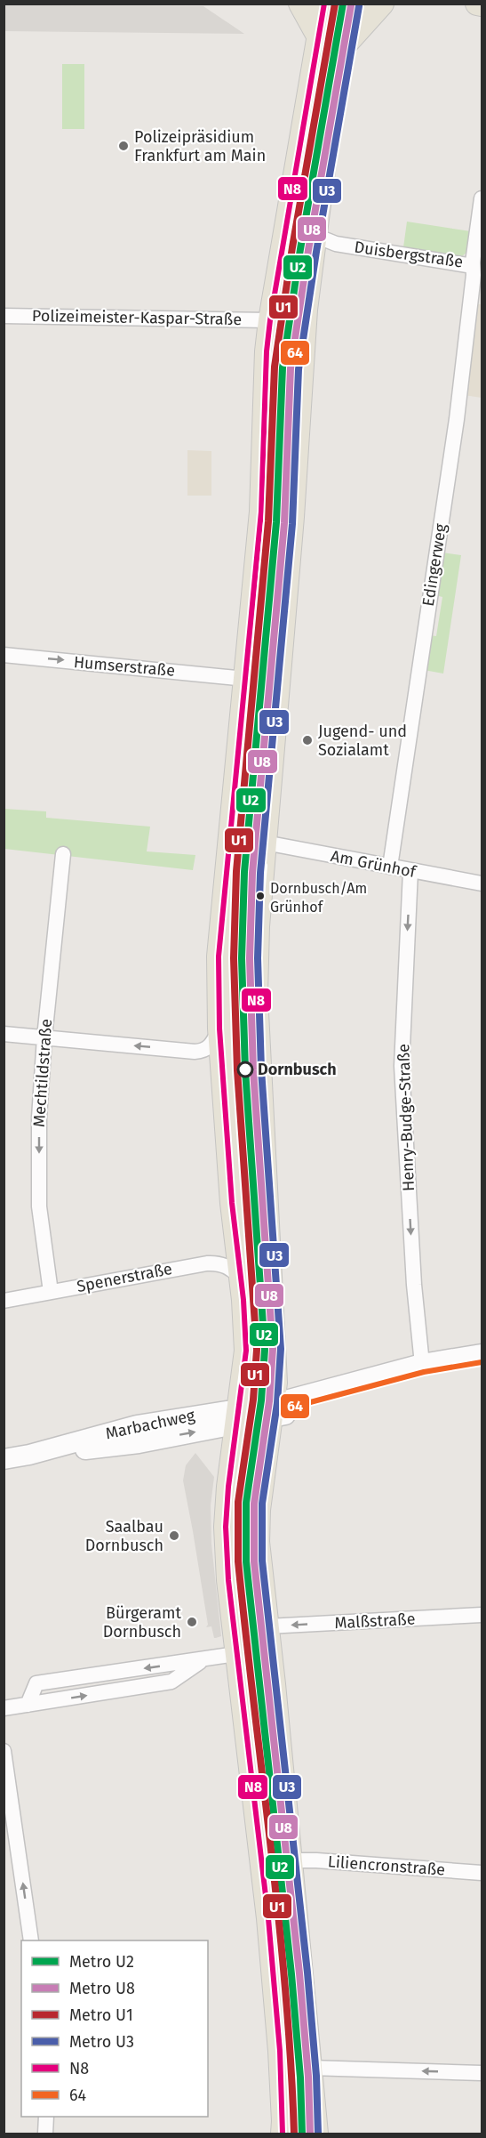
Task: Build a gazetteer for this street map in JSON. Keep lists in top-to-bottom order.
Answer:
{
  "streets": {
    "main road": ["Marbachweg"],
    "street": [
      "Duisbergstraße",
      "Polizeimeister-Kaspar-Straße",
      "Edingerweg",
      "Humserstraße",
      "Am Grünhof",
      "Mechtildstraße",
      "Henry-Budge-Straße",
      "Spenerstraße",
      "Malßstraße",
      "Liliencronstraße"
    ]
  },
  "crossings": [
    ["Duisbergstraße", "Edingerweg"],
    ["Edingerweg", "Am Grünhof"],
    ["Am Grünhof", "Henry-Budge-Straße"],
    ["Mechtildstraße", "Spenerstraße"]
  ],
  "one_way": [
    "Humserstraße",
    "Mechtildstraße",
    "Henry-Budge-Straße",
    "Malßstraße"
  ],
  "places": [
    "Polizeipräsidium Frankfurt am Main",
    "Jugend- und Sozialamt",
    "Dornbusch/Am Grünhof",
    "Dornbusch",
    "Saalbau Dornbusch",
    "Bürgeramt Dornbusch"
  ],
  "lines": [
    "metro line U2",
    "metro line U1",
    "transit line N8",
    "transit line 64",
    "metro line U8",
    "metro line U3"
  ],
  "legend": [
    "Metro U2",
    "Metro U8",
    "Metro U1",
    "Metro U3",
    "N8",
    "64"
  ]
}
